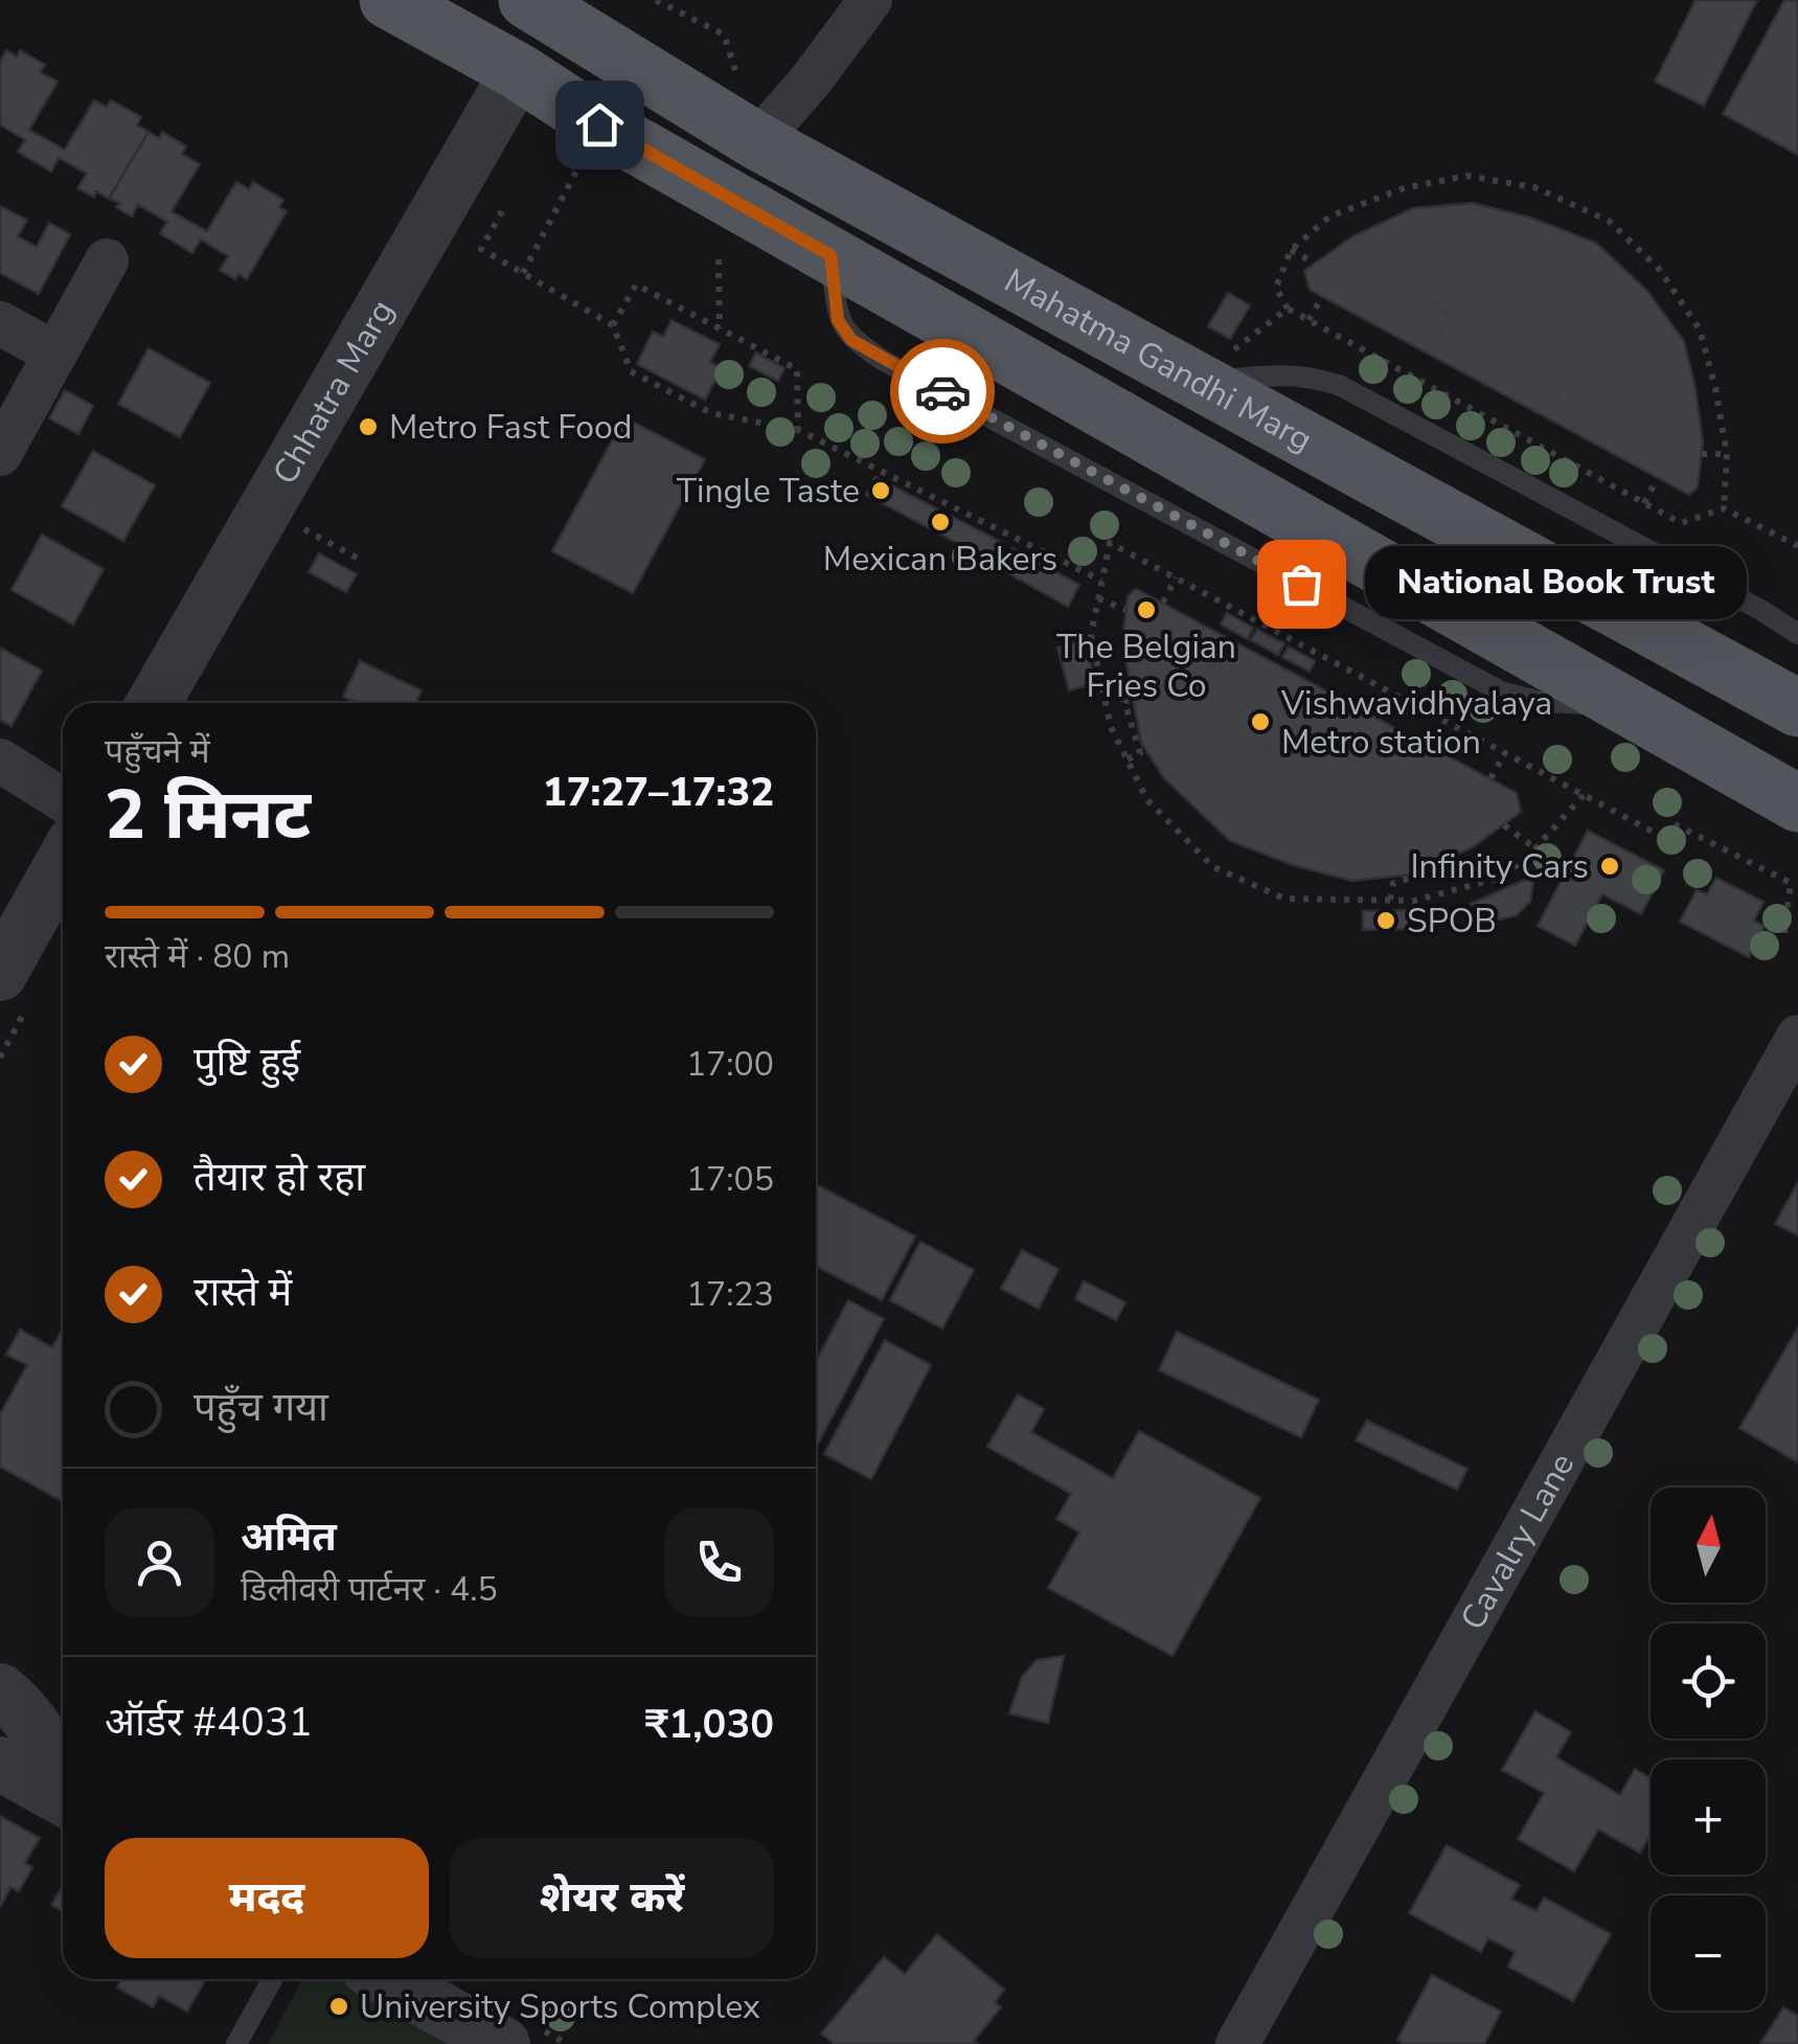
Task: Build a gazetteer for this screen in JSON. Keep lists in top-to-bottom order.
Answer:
{
  "streets": {
    "main road": ["Mahatma Gandhi Marg"],
    "street": ["Chhatra Marg", "Cavalry Lane"]
  },
  "crossings": [
    ["Mahatma Gandhi Marg", "Chhatra Marg"]
  ],
  "places": [
    "Metro Fast Food",
    "Tingle Taste",
    "Mexican Bakers",
    "National Book Trust",
    "The Belgian Fries Co",
    "Vishwavidhyalaya Metro station",
    "Infinity Cars",
    "SPOB",
    "University Sports Complex"
  ],
  "north": "top",
  "page": {
    "bubble": "National Book Trust",
    "heading": ["2 मिनट", "पहुँचने में", "17:27–17:32"],
    "panel": [
      "अमित",
      "डिलीवरी पार्टनर · 4.5",
      "ऑर्डर #4031",
      "₹1,030"
    ],
    "bar": "रास्ते में · 80 m",
    "list": [
      ["पुष्टि हुई", "17:00"],
      ["तैयार हो रहा", "17:05"],
      ["रास्ते में", "17:23"],
      "पहुँच गया"
    ],
    "map_buttons": ["+", "−"],
    "buttons": ["मदद", "शेयर करें"]
  }
}
